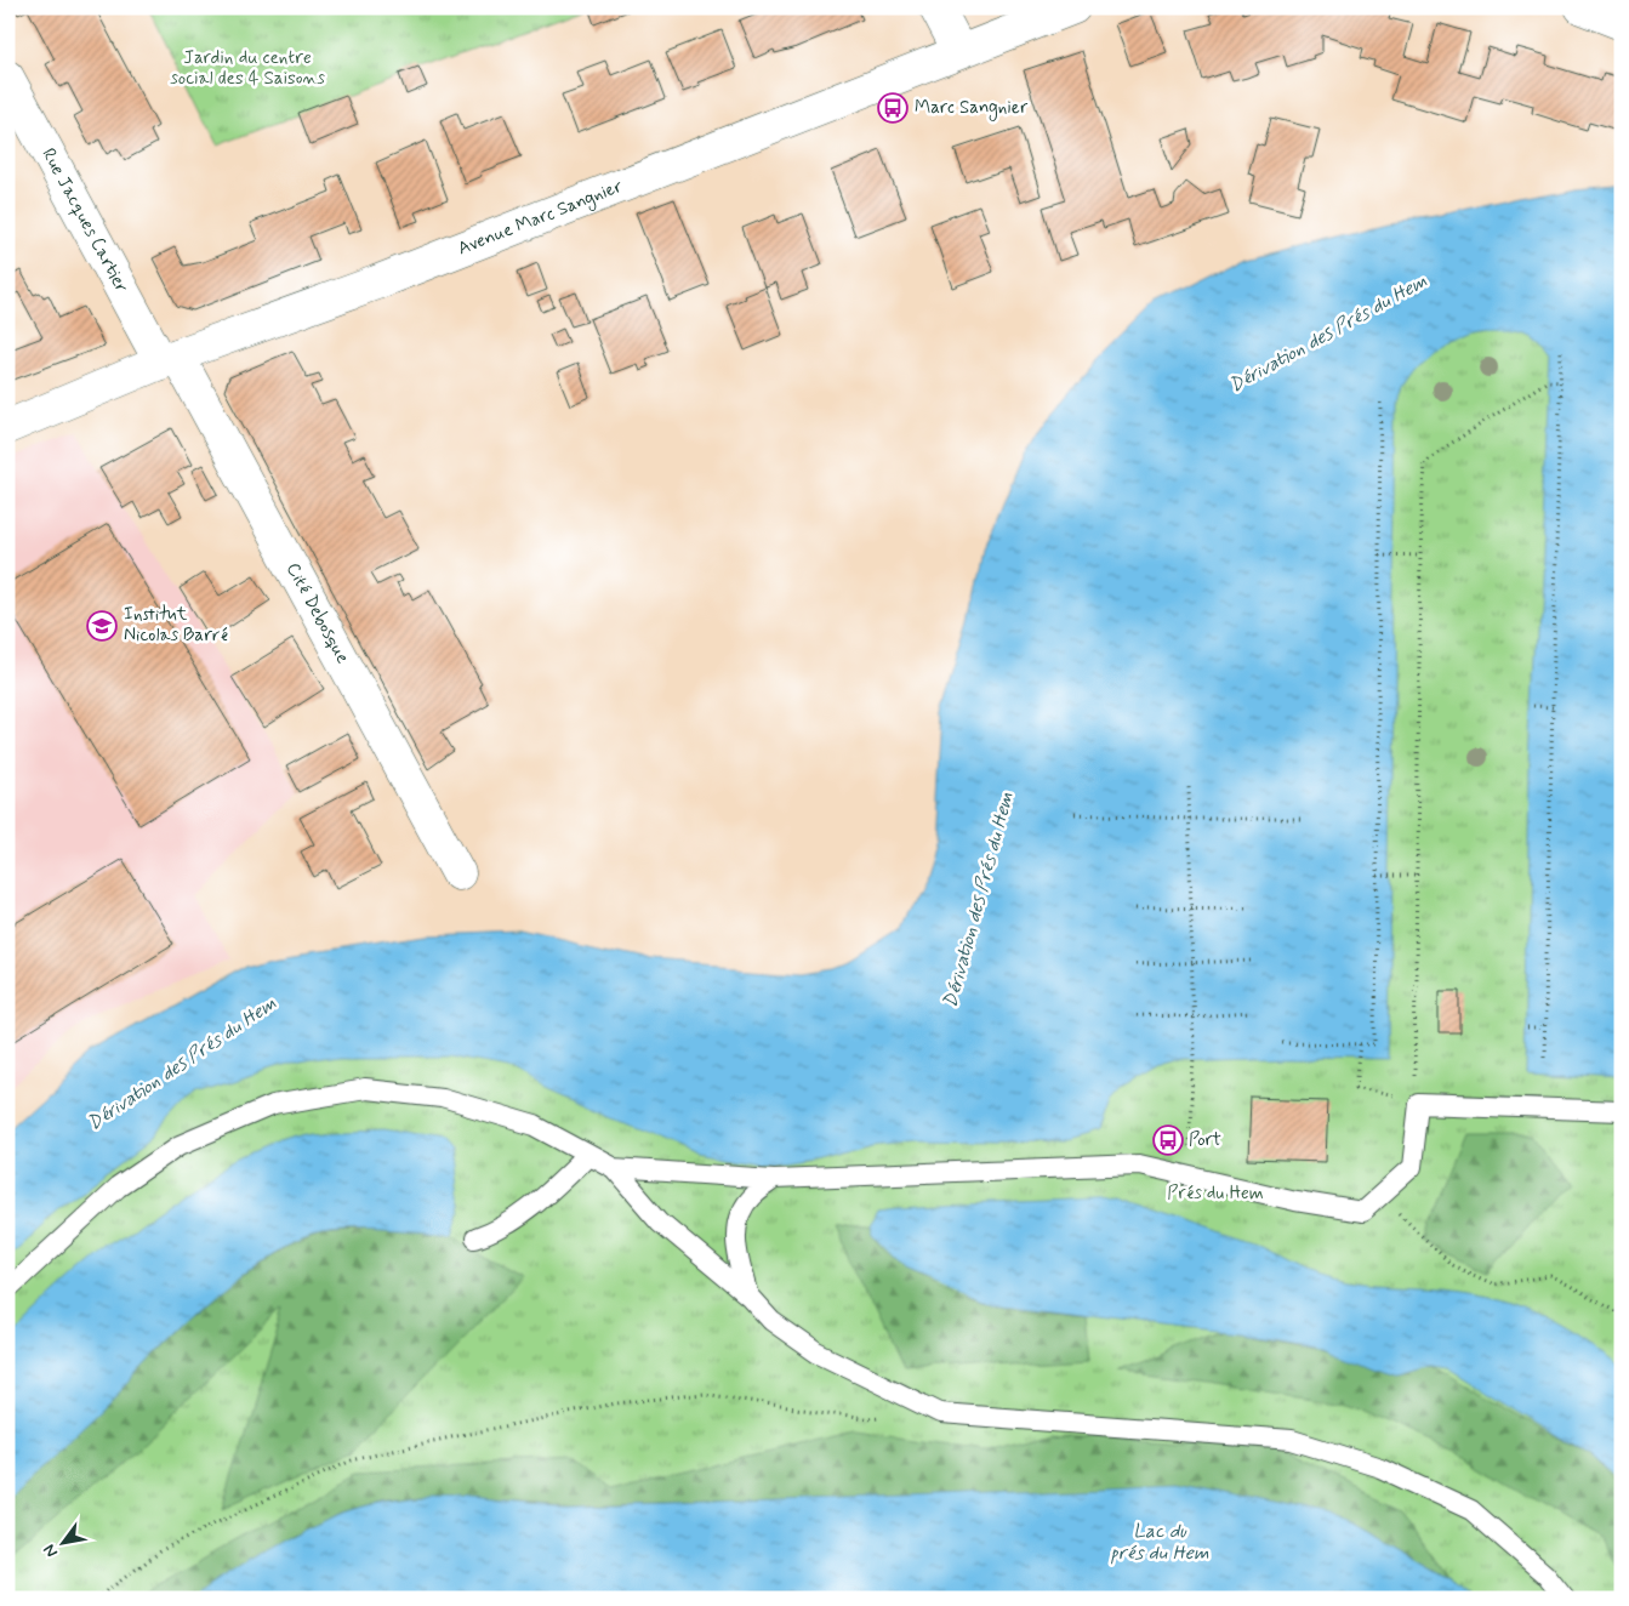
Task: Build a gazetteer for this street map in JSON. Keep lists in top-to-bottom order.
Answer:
{
  "streets": {
    "street": ["Avenue Marc Sangnier", "Rue Jacques Cartier", "Cité Debosque"]
  },
  "crossings": [
    ["Avenue Marc Sangnier", "Rue Jacques Cartier"],
    ["Avenue Marc Sangnier", "Cité Debosque"],
    ["Rue Jacques Cartier", "Cité Debosque"]
  ],
  "water": ["Dérivation des Prés du Hem", "Lac du prés du Hem"],
  "parks": ["Jardin du centre social des 4 Saisons", "Prés du Hem"],
  "places": {
    "bus stop": ["Marc Sangnier", "Port"],
    "school or university": ["Institut Nicolas Barré"]
  },
  "north": "bottom left"
}
